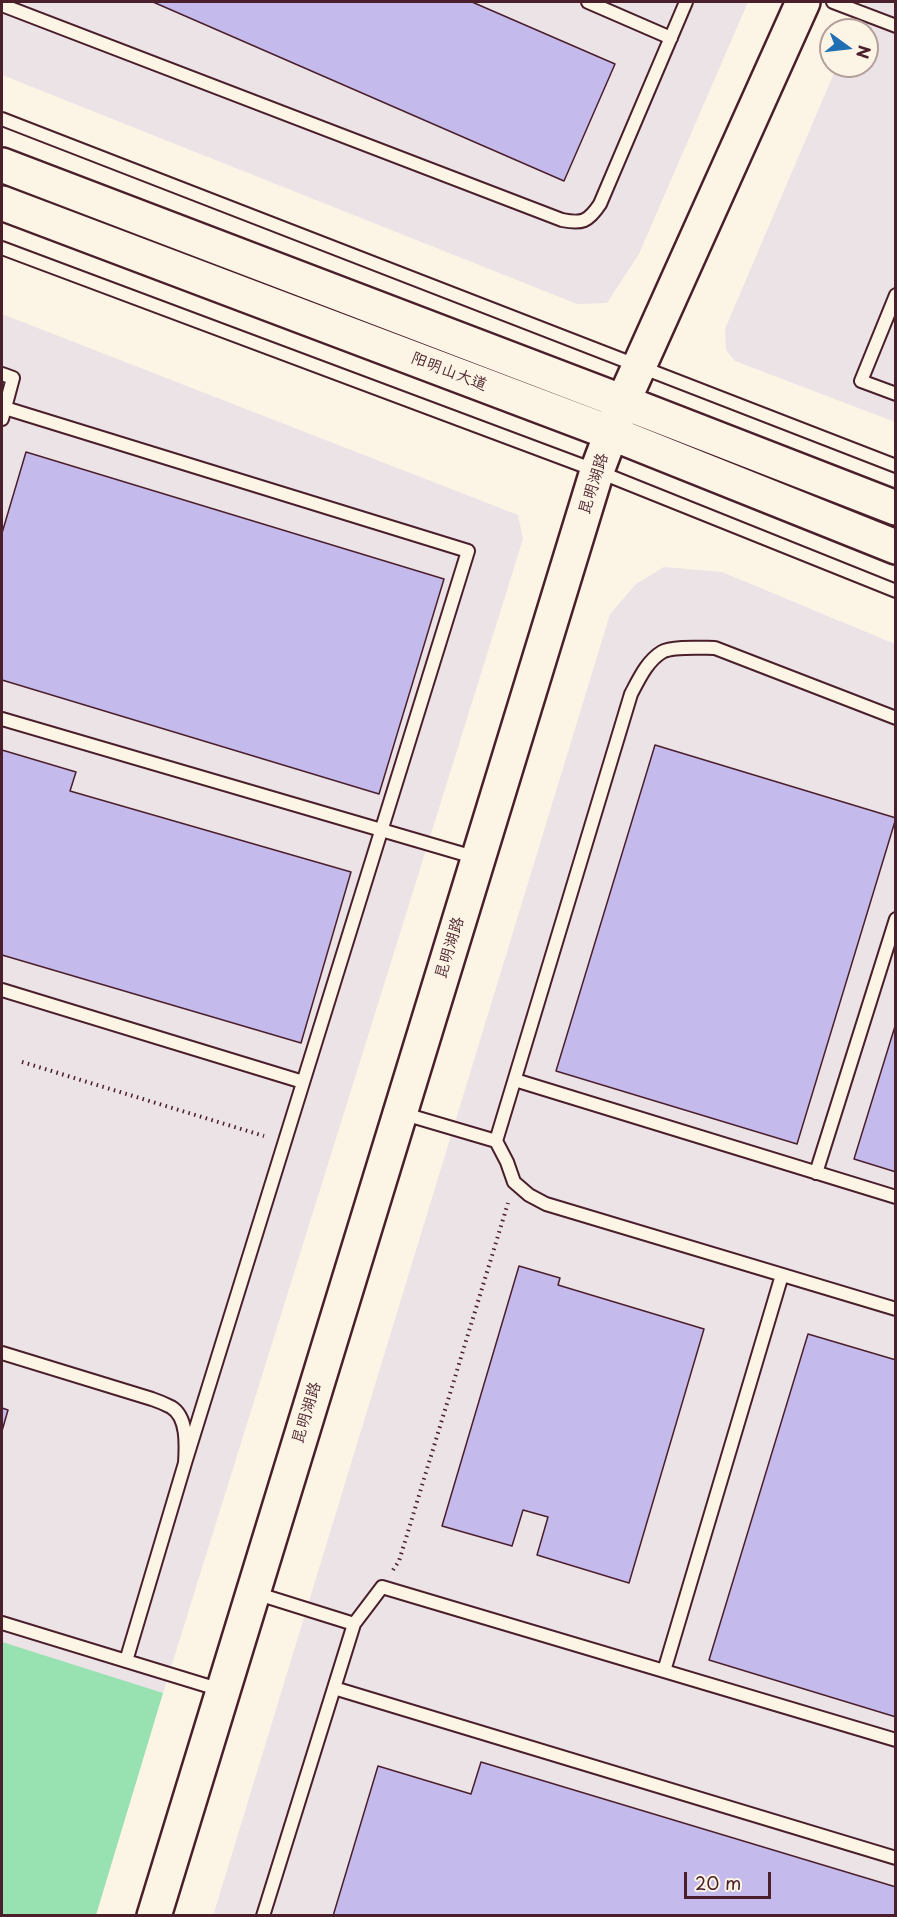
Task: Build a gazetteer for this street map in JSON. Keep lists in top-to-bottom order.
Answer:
{
  "streets": {
    "street": ["阳明山大道", "昆明湖路"]
  },
  "crossings": [
    ["阳明山大道", "昆明湖路"]
  ],
  "scale_bar": "20 m",
  "north": "right"
}
